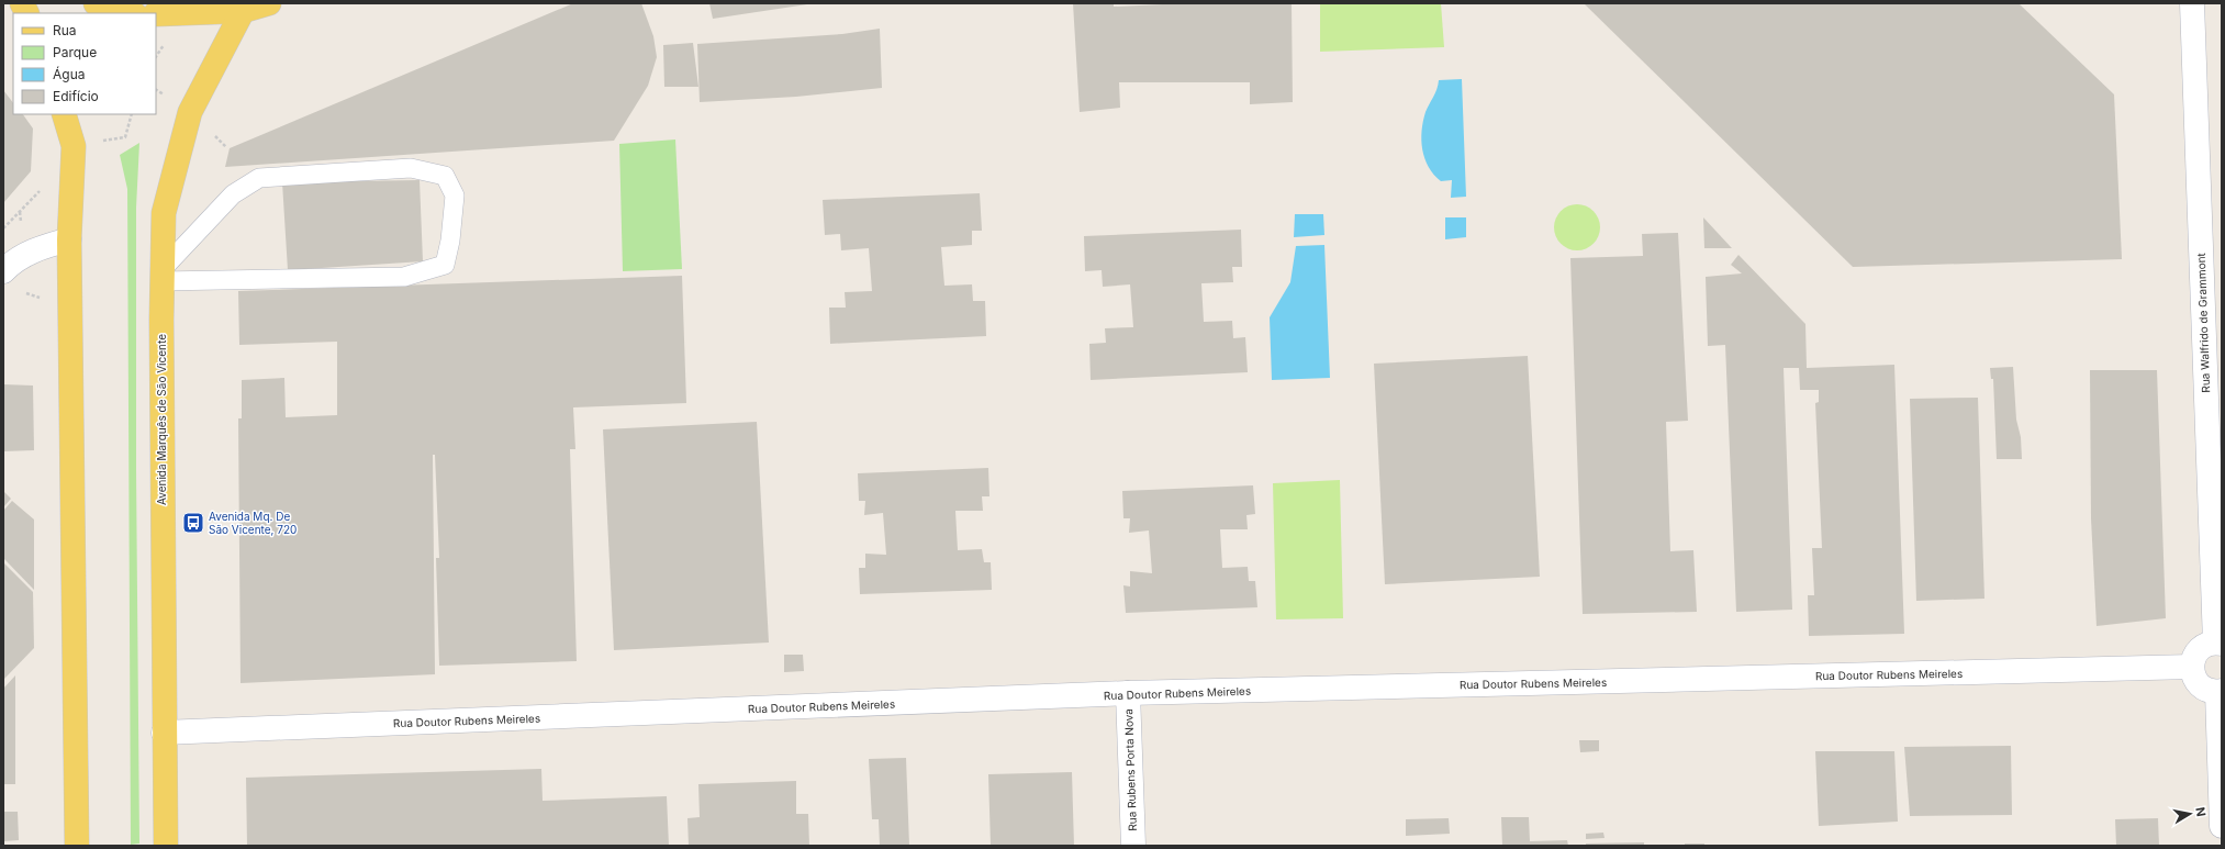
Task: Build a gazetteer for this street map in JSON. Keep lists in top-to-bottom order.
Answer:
{
  "streets": {
    "main road": ["Avenida Marquês de São Vicente"],
    "street": ["Rua Walfrido de Grammont", "Rua Doutor Rubens Meireles", "Rua Rubens Porta Nova"]
  },
  "crossings": [
    ["Avenida Marquês de São Vicente", "Rua Doutor Rubens Meireles"],
    ["Rua Doutor Rubens Meireles", "Rua Rubens Porta Nova"]
  ],
  "places": {
    "bus stop": ["Avenida Mq. De São Vicente, 720"]
  },
  "legend": [
    "Rua",
    "Parque",
    "Água",
    "Edifício"
  ],
  "north": "right"
}
